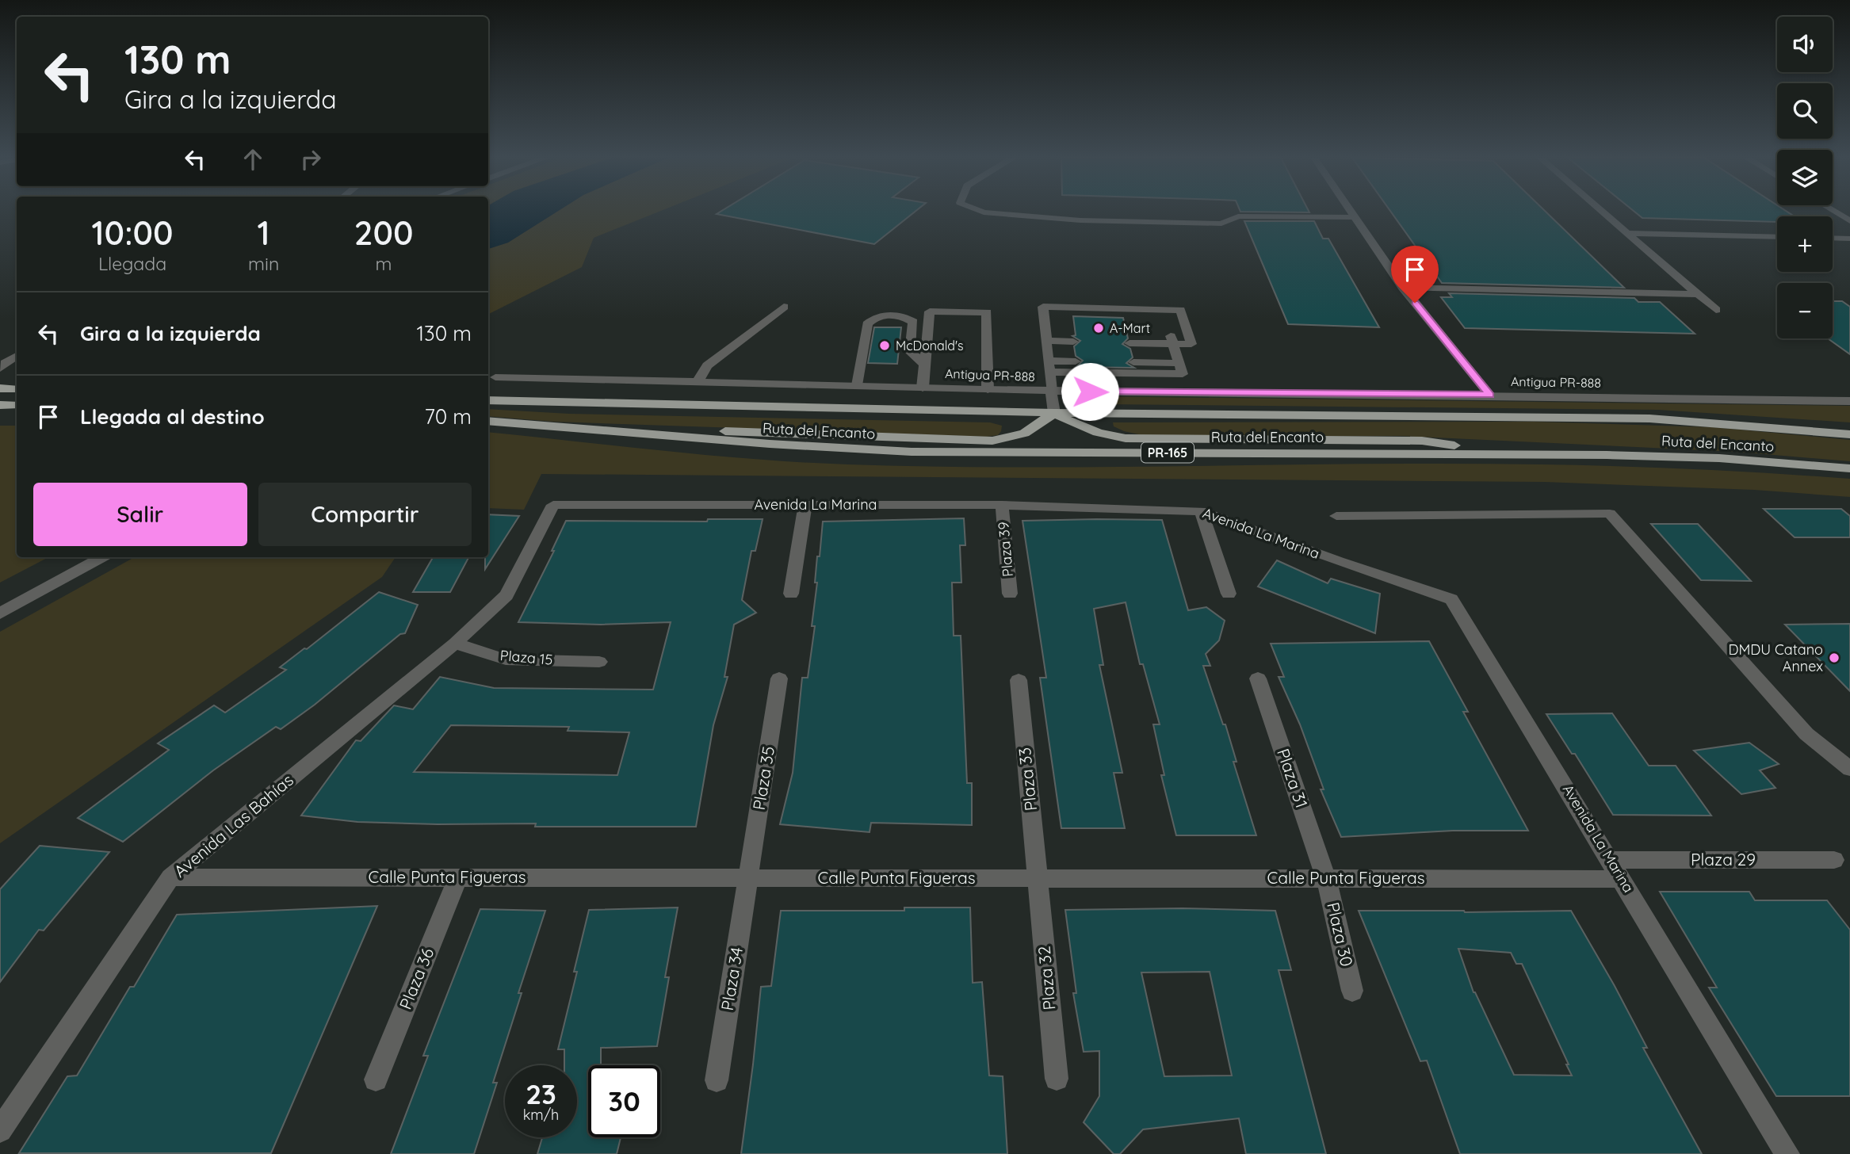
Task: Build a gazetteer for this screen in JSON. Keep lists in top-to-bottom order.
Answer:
{
  "streets": {
    "main road": ["Ruta del Encanto", "PR-165"],
    "street": [
      "Antigua PR-888",
      "Avenida La Marina",
      "Plaza 39",
      "Plaza 15",
      "Plaza 35",
      "Plaza 31",
      "Plaza 33",
      "Avenida Las Bahías",
      "Plaza 29",
      "Calle Punta Figueras",
      "Plaza 30",
      "Plaza 32",
      "Plaza 36",
      "Plaza 34"
    ]
  },
  "crossings": [
    ["Avenida La Marina", "Plaza 39"],
    ["Avenida La Marina", "Plaza 15"],
    ["Avenida La Marina", "Avenida Las Bahías"],
    ["Avenida La Marina", "Plaza 29"],
    ["Avenida La Marina", "Calle Punta Figueras"],
    ["Plaza 15", "Avenida Las Bahías"],
    ["Plaza 35", "Calle Punta Figueras"],
    ["Plaza 35", "Plaza 34"],
    ["Plaza 31", "Calle Punta Figueras"],
    ["Plaza 31", "Plaza 30"],
    ["Plaza 33", "Calle Punta Figueras"],
    ["Plaza 33", "Plaza 32"],
    ["Avenida Las Bahías", "Calle Punta Figueras"],
    ["Calle Punta Figueras", "Plaza 30"],
    ["Calle Punta Figueras", "Plaza 32"],
    ["Calle Punta Figueras", "Plaza 36"],
    ["Calle Punta Figueras", "Plaza 34"]
  ],
  "places": ["A-Mart", "McDonald's", "DMDU Catano Annex"],
  "page": {
    "map_buttons": ["+", "−"],
    "turn": ["130 m", "Gira a la izquierda"],
    "eta": [
      "10:00",
      "Llegada",
      "1",
      "min",
      "200",
      "m"
    ],
    "list": [
      {
        "name": "Gira a la izquierda",
        "value": "130 m"
      },
      {
        "name": "Llegada al destino",
        "value": "70 m"
      }
    ],
    "buttons": ["Salir", "Compartir"],
    "speed": "23 km/h",
    "limit": "30"
  }
}
